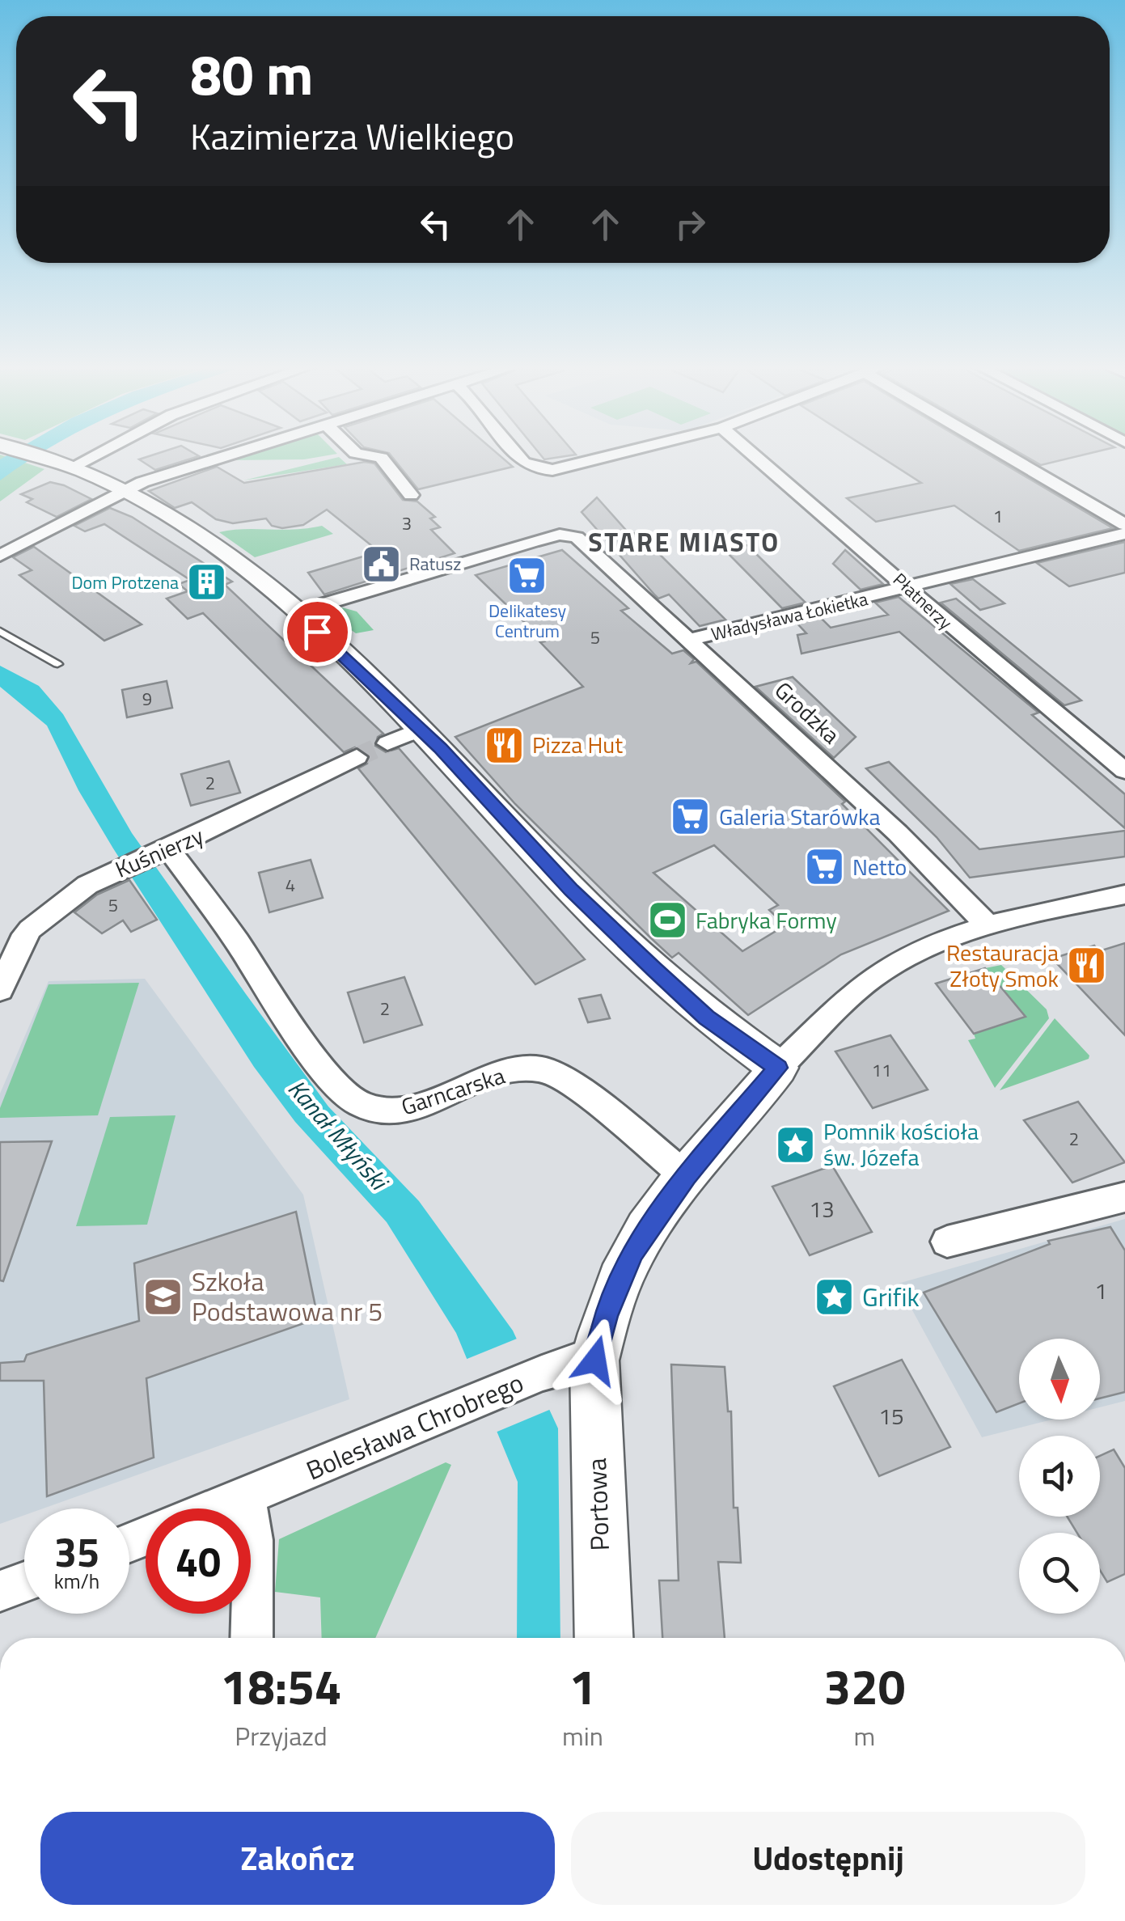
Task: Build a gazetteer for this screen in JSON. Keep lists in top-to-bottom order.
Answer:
{
  "streets": {
    "street": [
      "Płatnerzy",
      "Władysława Łokietka",
      "Grodzka",
      "Kuśnierzy",
      "Garncarska",
      "Bolesława Chrobrego",
      "Portowa"
    ]
  },
  "crossings": [
    ["Płatnerzy", "Władysława Łokietka"],
    ["Władysława Łokietka", "Grodzka"],
    ["Kuśnierzy", "Garncarska"],
    ["Bolesława Chrobrego", "Portowa"]
  ],
  "districts": ["STARE MIASTO"],
  "water": ["Kanał Młyński"],
  "places": {
    "public building": ["Ratusz"],
    "supermarket": ["Delikatesy Centrum", "Galeria Starówka", "Netto"],
    "building": ["Dom Protzena"],
    "restaurant": ["Pizza Hut", "Restauracja Złoty Smok"],
    "sports": ["Fabryka Formy"],
    "place": ["Pomnik kościoła św. Józefa", "Grifik"],
    "school or university": ["Szkoła Podstawowa nr 5"]
  },
  "house_numbers": [
    "1",
    "3",
    "5",
    "9",
    "2",
    "4",
    "5",
    "2",
    "11",
    "2",
    "13",
    "1",
    "15"
  ],
  "north": "bottom",
  "page": {
    "turn": ["80 m", "Kazimierza Wielkiego"],
    "speed": "35 km/h",
    "limit": "40",
    "eta": [
      "18:54",
      "Przyjazd",
      "1",
      "min",
      "320",
      "m"
    ],
    "buttons": ["Zakończ", "Udostępnij"]
  }
}
